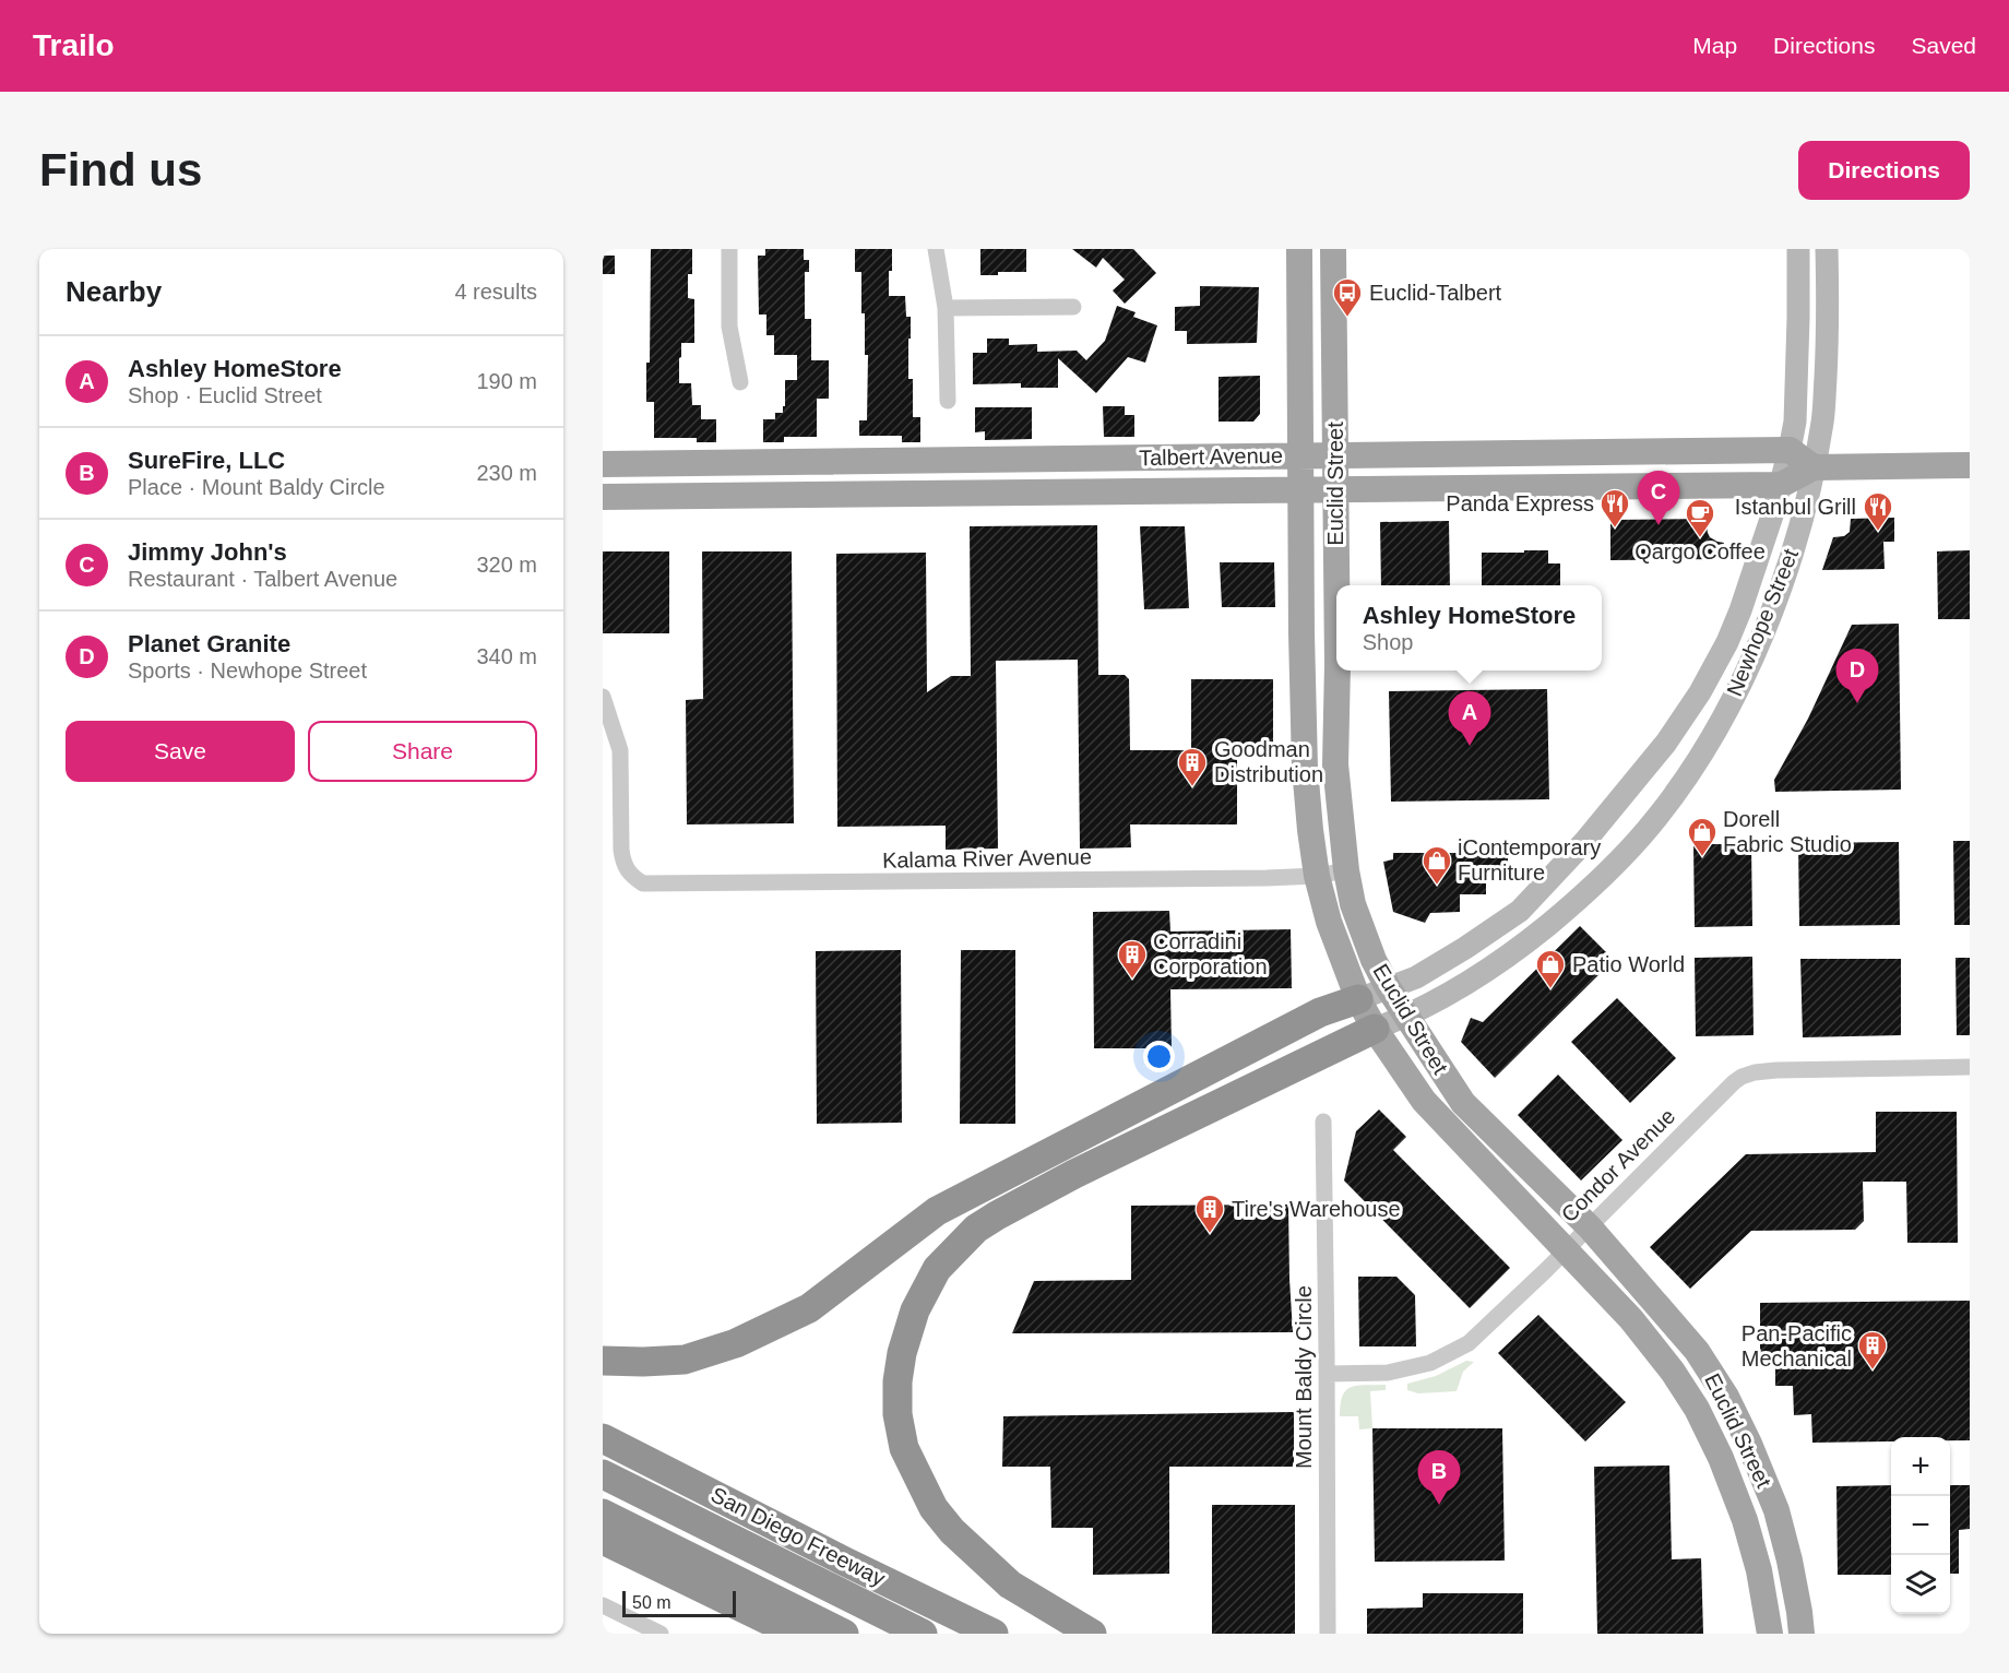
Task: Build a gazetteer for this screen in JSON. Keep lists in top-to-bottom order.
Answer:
{
  "streets": {
    "highway": ["San Diego Freeway"],
    "main road": ["Talbert Avenue", "Euclid Street"],
    "street": [
      "Newhope Street",
      "Kalama River Avenue",
      "Condor Avenue",
      "Mount Baldy Circle"
    ]
  },
  "crossings": [
    ["Talbert Avenue", "Euclid Street"],
    ["Talbert Avenue", "Newhope Street"],
    ["Euclid Street", "Newhope Street"],
    ["Euclid Street", "Kalama River Avenue"],
    ["Euclid Street", "Condor Avenue"],
    ["Condor Avenue", "Mount Baldy Circle"]
  ],
  "places": {
    "bus stop": ["Euclid-Talbert"],
    "restaurant": ["Panda Express", "Istanbul Grill"],
    "cafe": ["Qargo Coffee"],
    "building": [
      "Goodman Distribution",
      "Corradini Corporation",
      "Tire's Warehouse",
      "Pan-Pacific Mechanical"
    ],
    "shop": ["Dorell Fabric Studio", "iContemporary Furniture", "Patio World"]
  },
  "scale_bar": "50 m",
  "page": {
    "header": "Trailo",
    "nav": ["Map", "Directions", "Saved"],
    "buttons": [
      "Directions",
      ["Save", "Share"]
    ],
    "title": "Find us",
    "heading": ["Nearby", "4 results"],
    "list": [
      {
        "mark": "A",
        "name": "Ashley HomeStore",
        "note": "Shop · Euclid Street",
        "value": "190 m"
      },
      {
        "mark": "B",
        "name": "SureFire, LLC",
        "note": "Place · Mount Baldy Circle",
        "value": "230 m"
      },
      {
        "mark": "C",
        "name": "Jimmy John's",
        "note": "Restaurant · Talbert Avenue",
        "value": "320 m"
      },
      {
        "mark": "D",
        "name": "Planet Granite",
        "note": "Sports · Newhope Street",
        "value": "340 m"
      }
    ],
    "pins": [
      "C",
      "D",
      "A",
      "B"
    ],
    "popup": ["Ashley HomeStore", "Shop"],
    "map_buttons": ["+", "−"],
    "scale": "50 m"
  }
}
